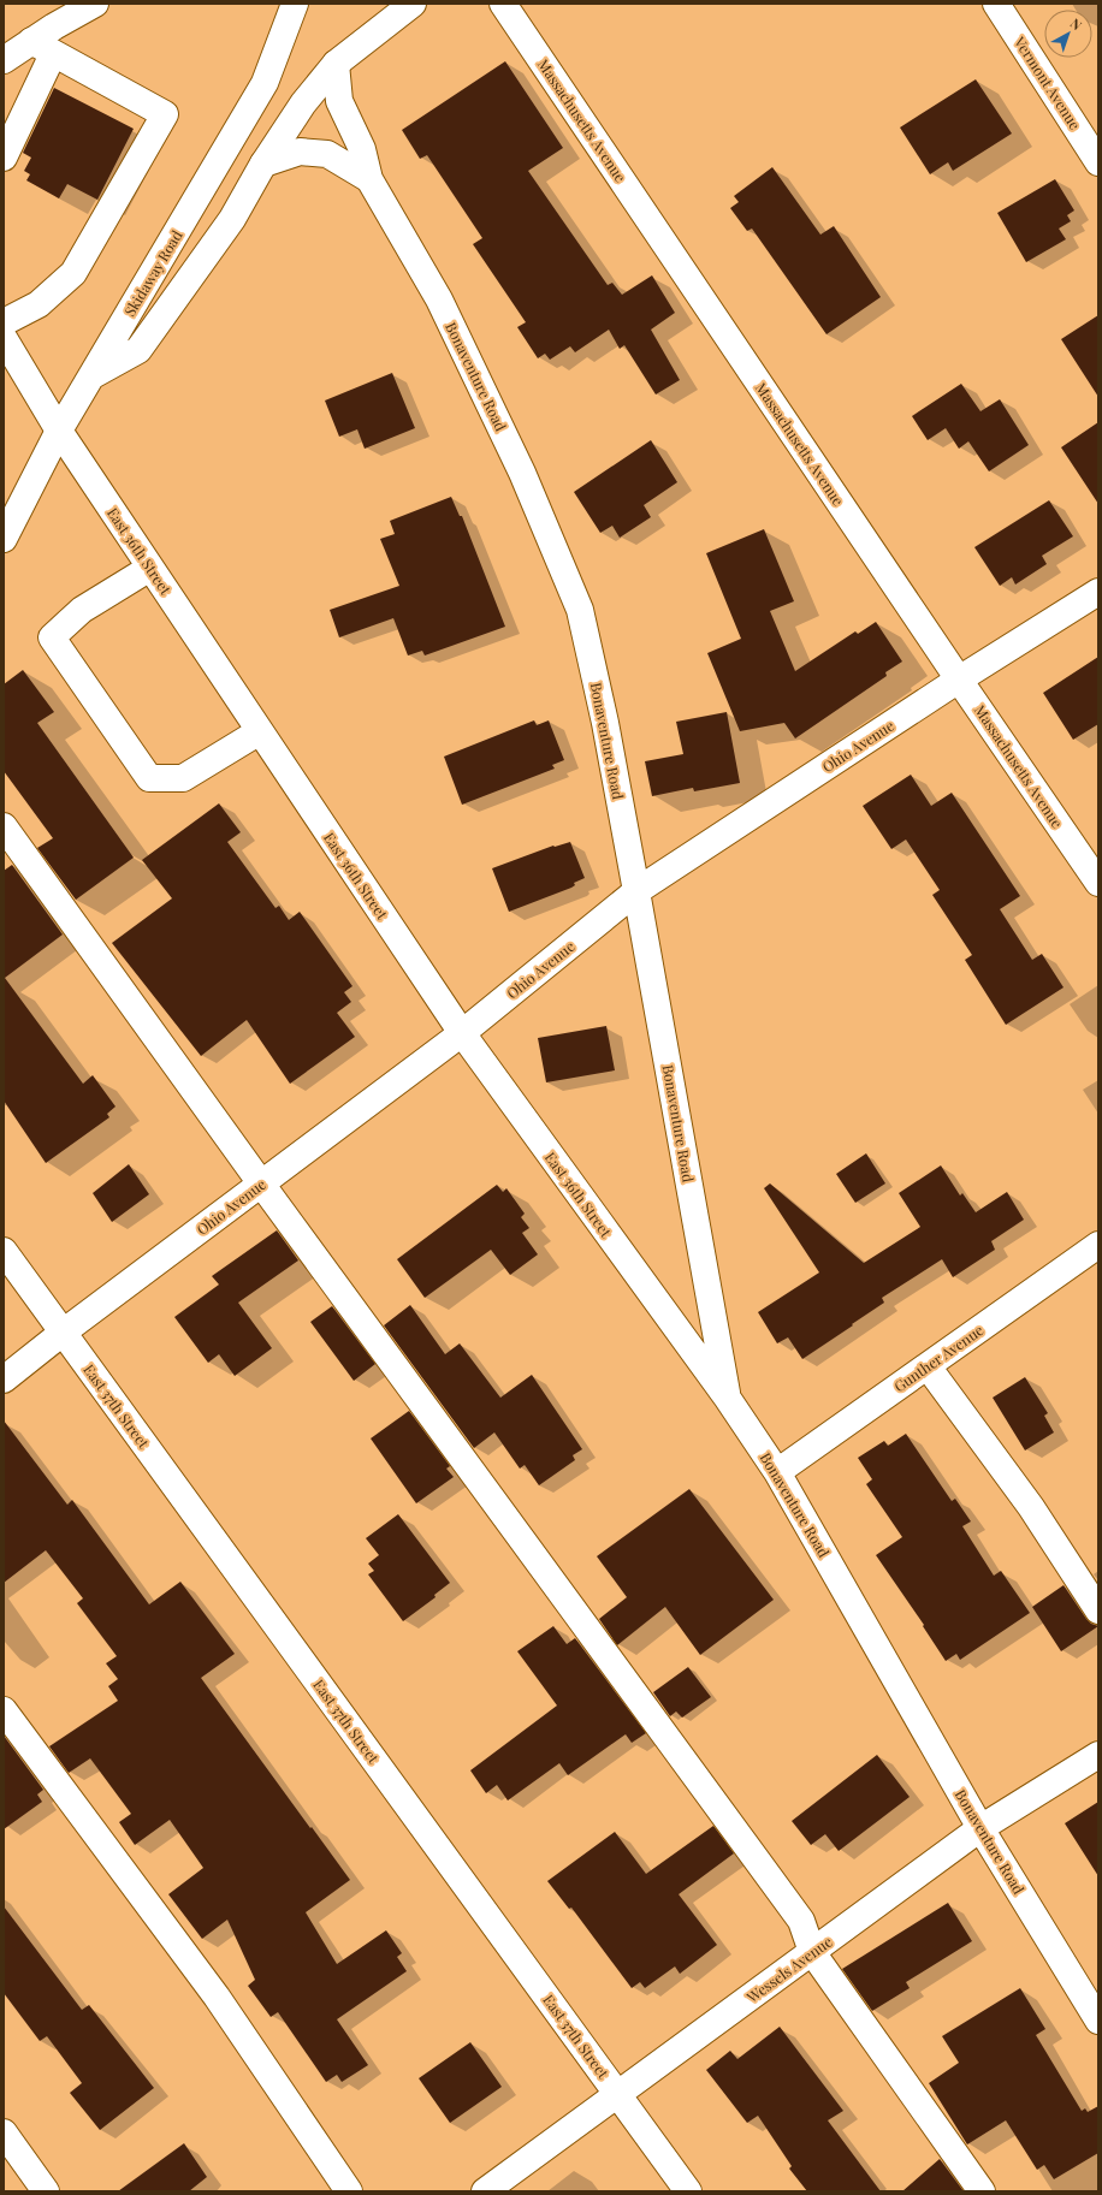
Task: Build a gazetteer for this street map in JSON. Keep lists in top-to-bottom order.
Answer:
{
  "streets": {
    "street": [
      "Vermont Avenue",
      "Massachusetts Avenue",
      "Skidaway Road",
      "Bonaventure Road",
      "East 36th Street",
      "Ohio Avenue",
      "Gunther Avenue",
      "East 37th Street",
      "Wessels Avenue"
    ]
  },
  "crossings": [
    ["Massachusetts Avenue", "Ohio Avenue"],
    ["Skidaway Road", "East 36th Street"],
    ["Bonaventure Road", "East 36th Street"],
    ["Bonaventure Road", "Ohio Avenue"],
    ["Bonaventure Road", "Gunther Avenue"],
    ["Bonaventure Road", "Wessels Avenue"],
    ["East 36th Street", "Ohio Avenue"],
    ["Ohio Avenue", "East 37th Street"],
    ["East 37th Street", "Wessels Avenue"]
  ],
  "north": "top right"
}
